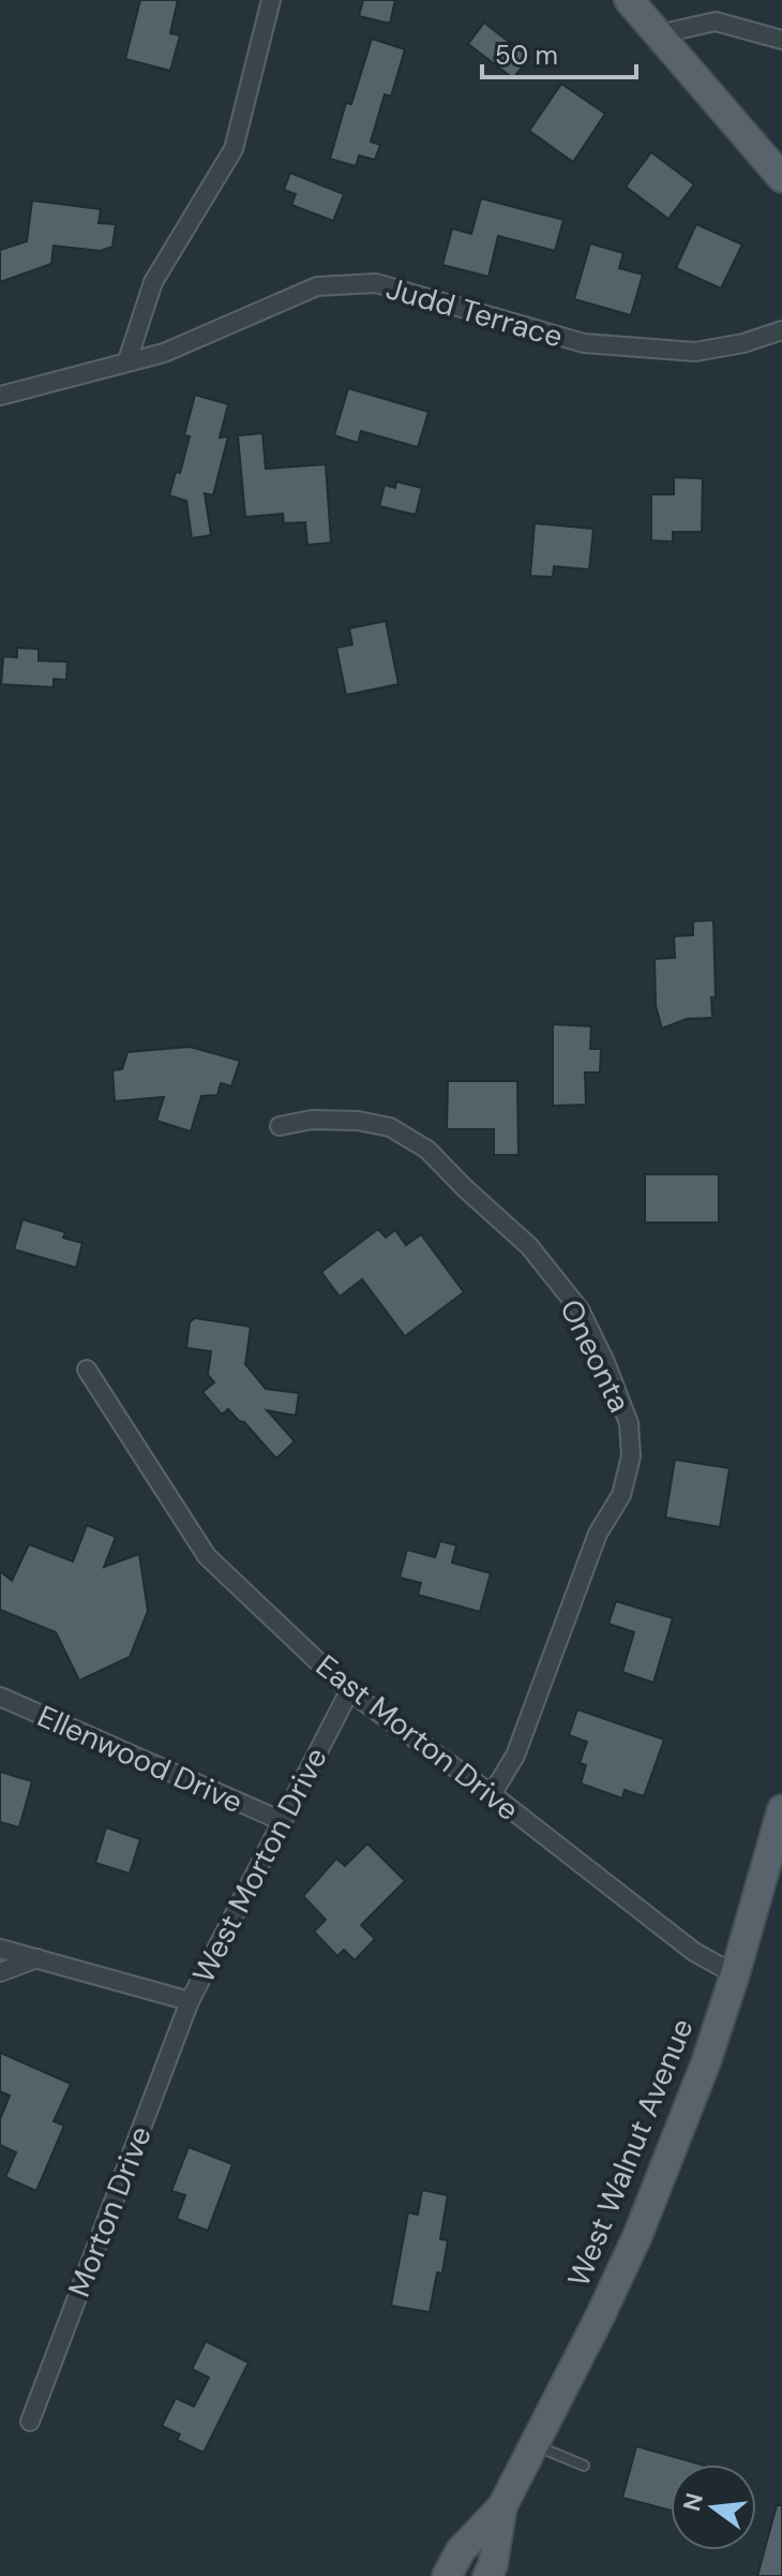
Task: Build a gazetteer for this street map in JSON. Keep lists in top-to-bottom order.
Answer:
{
  "streets": {
    "main road": ["West Walnut Avenue"],
    "street": [
      "Judd Terrace",
      "Oneonta",
      "East Morton Drive",
      "Ellenwood Drive",
      "West Morton Drive",
      "Morton Drive"
    ]
  },
  "crossings": [
    ["Oneonta", "East Morton Drive"],
    ["East Morton Drive", "West Morton Drive"],
    ["East Morton Drive", "West Walnut Avenue"],
    ["Ellenwood Drive", "West Morton Drive"],
    ["West Morton Drive", "Morton Drive"]
  ],
  "scale_bar": "50 m",
  "north": "left"
}
